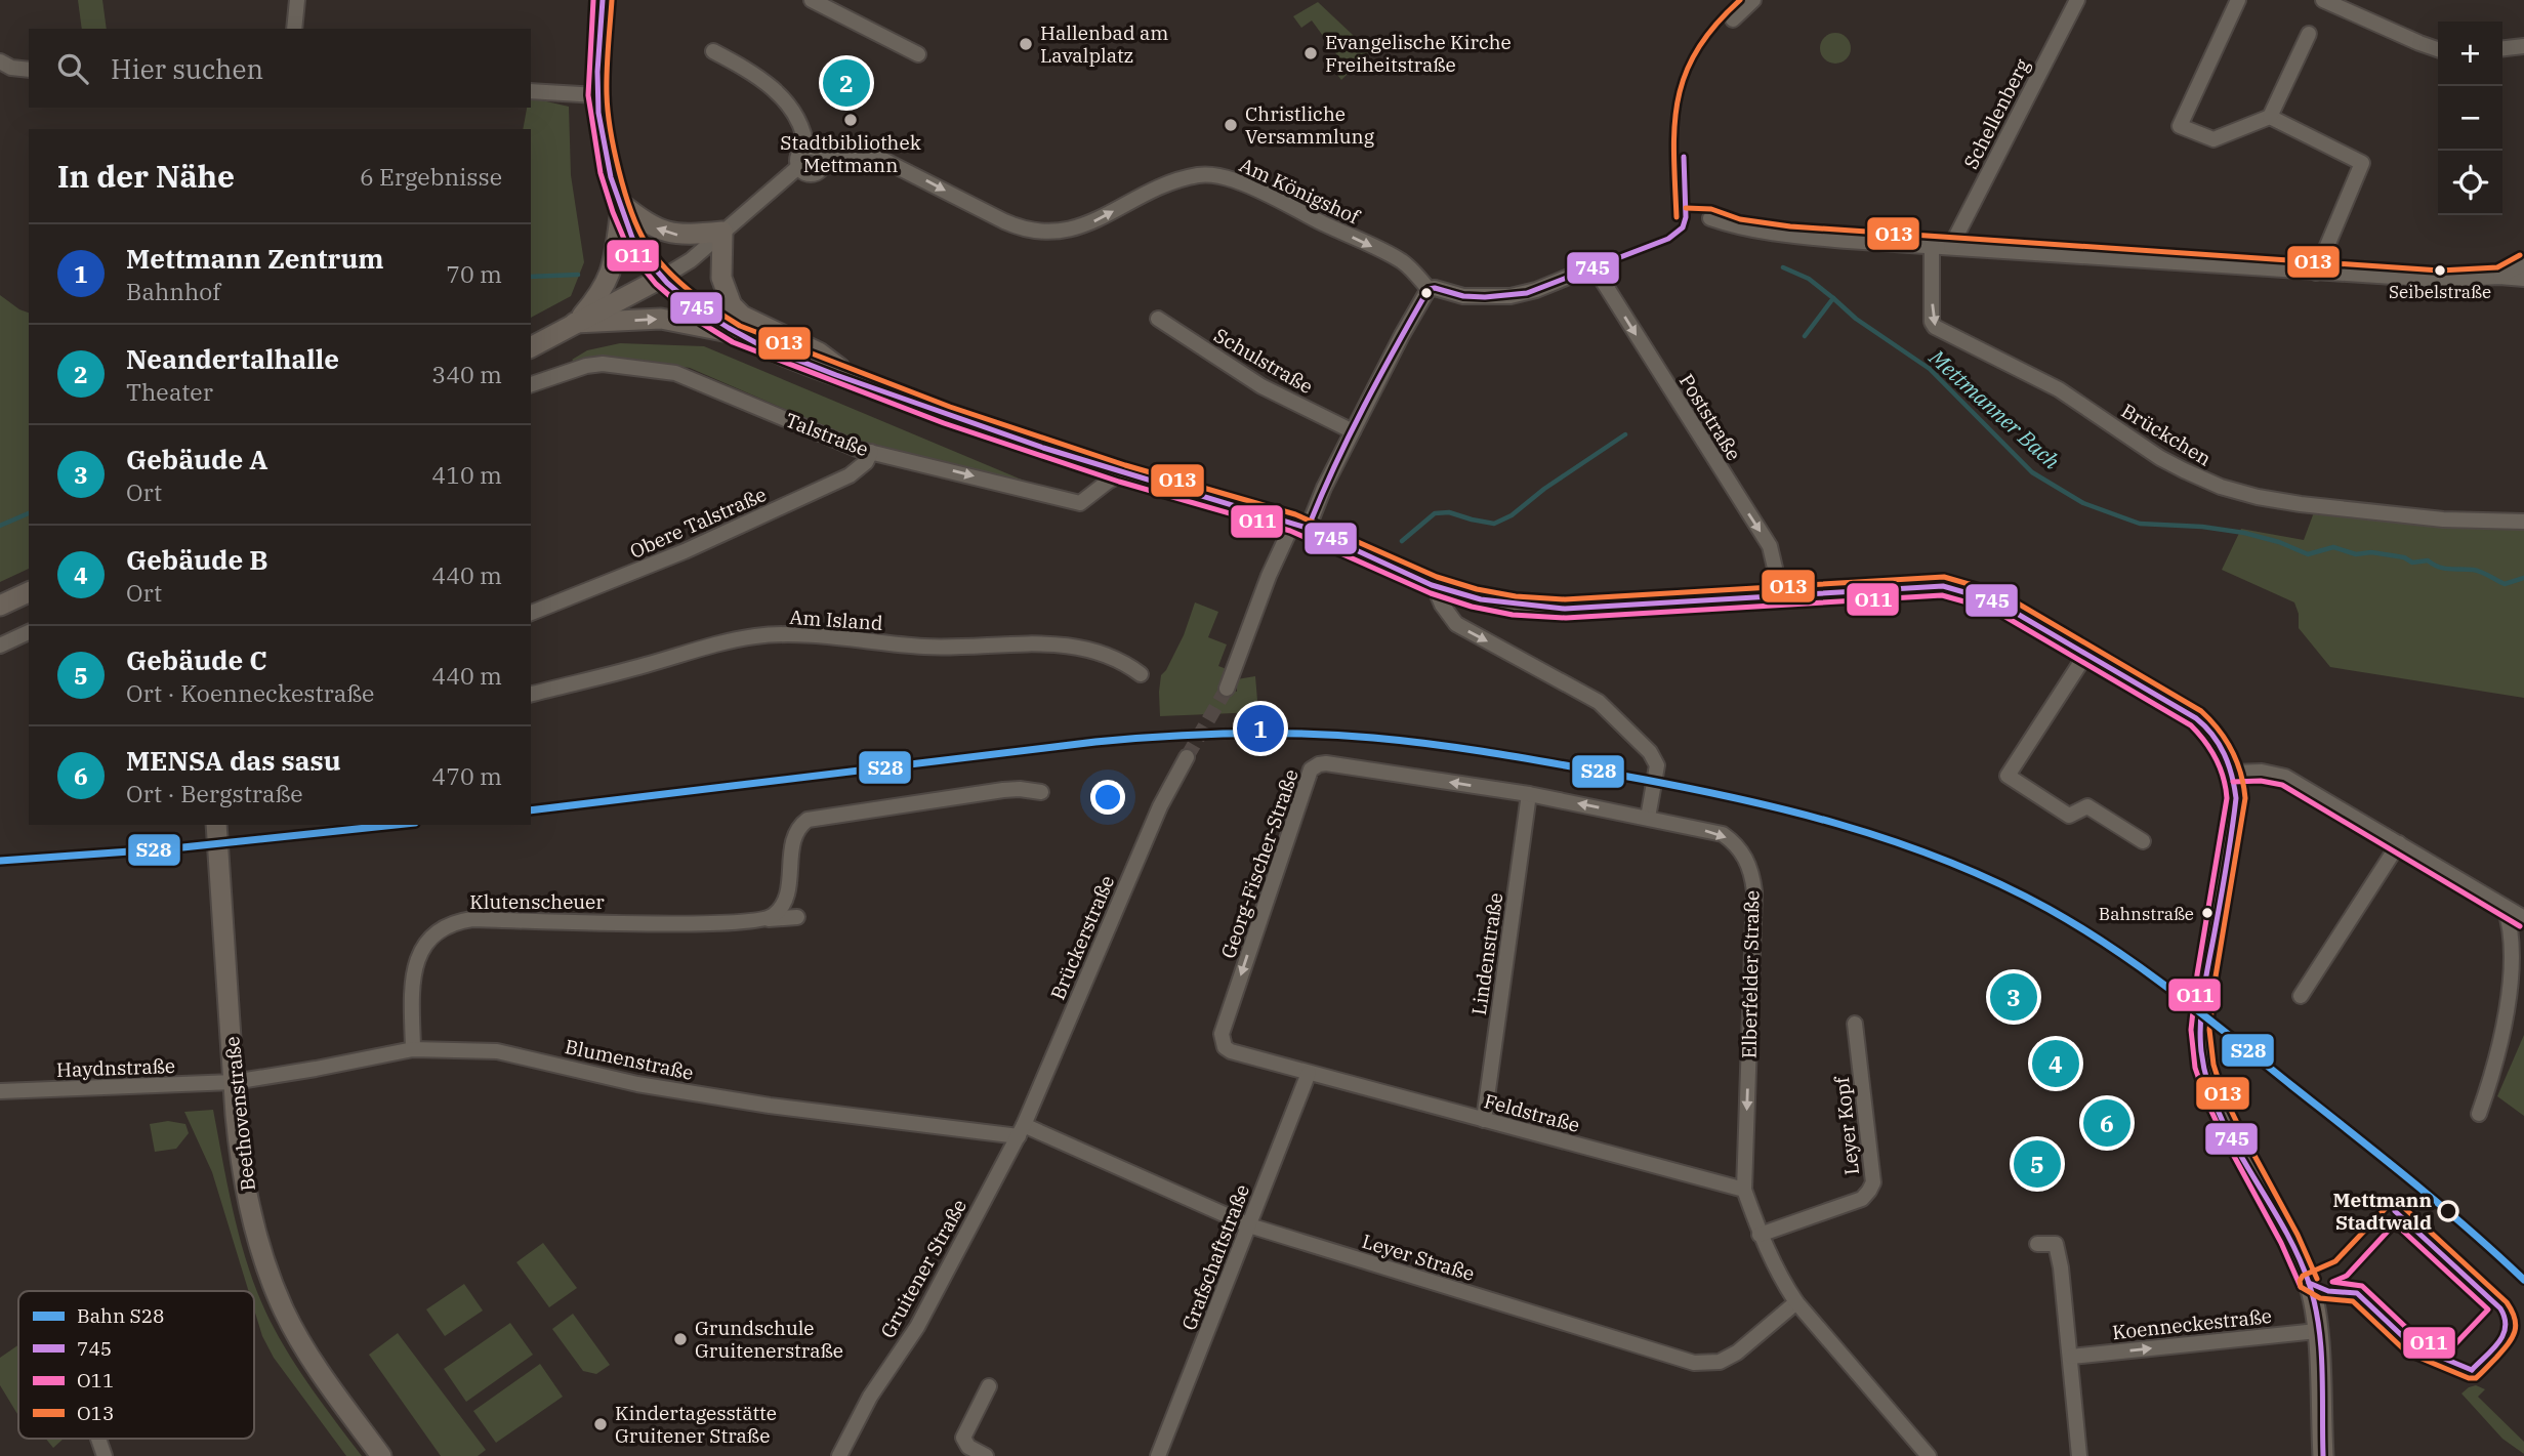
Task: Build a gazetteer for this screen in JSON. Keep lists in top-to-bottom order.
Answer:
{
  "streets": {
    "street": [
      "Schellenberg",
      "Am Königshof",
      "Schulstraße",
      "Poststraße",
      "Talstraße",
      "Brückchen",
      "Obere Talstraße",
      "Am Island",
      "Georg-Fischer-Straße",
      "Klutenscheuer",
      "Brückerstraße",
      "Lindenstraße",
      "Elberfelder Straße",
      "Blumenstraße",
      "Haydnstraße",
      "Feldstraße",
      "Beethovenstraße",
      "Leyer Kopf",
      "Grafschaftstraße",
      "Leyer Straße",
      "Gruitener Straße",
      "Koenneckestraße"
    ]
  },
  "crossings": [
    ["Am Königshof", "Poststraße"],
    ["Talstraße", "Obere Talstraße"],
    ["Georg-Fischer-Straße", "Lindenstraße"],
    ["Georg-Fischer-Straße", "Elberfelder Straße"],
    ["Georg-Fischer-Straße", "Feldstraße"],
    ["Georg-Fischer-Straße", "Grafschaftstraße"],
    ["Klutenscheuer", "Blumenstraße"],
    ["Brückerstraße", "Blumenstraße"],
    ["Brückerstraße", "Leyer Straße"],
    ["Brückerstraße", "Gruitener Straße"],
    ["Lindenstraße", "Feldstraße"],
    ["Elberfelder Straße", "Feldstraße"],
    ["Elberfelder Straße", "Leyer Kopf"],
    ["Elberfelder Straße", "Leyer Straße"],
    ["Blumenstraße", "Haydnstraße"],
    ["Blumenstraße", "Beethovenstraße"],
    ["Blumenstraße", "Leyer Straße"],
    ["Blumenstraße", "Gruitener Straße"],
    ["Haydnstraße", "Beethovenstraße"],
    ["Feldstraße", "Grafschaftstraße"],
    ["Grafschaftstraße", "Leyer Straße"],
    ["Leyer Straße", "Gruitener Straße"]
  ],
  "one_way": [
    "Am Königshof",
    "Poststraße",
    "Brückchen",
    "Elberfelder Straße",
    "Koenneckestraße"
  ],
  "water": ["Mettmanner Bach"],
  "places": [
    "Hallenbad am Lavalplatz",
    "Evangelische Kirche Freiheitstraße",
    "Stadtbibliothek Mettmann",
    "Christliche Versammlung",
    "Seibelstraße",
    "Bahnstraße",
    "Mettmann Stadtwald",
    "Grundschule Gruitenerstraße",
    "Kindertagesstätte Gruitener Straße"
  ],
  "lines": [
    "transit line 745",
    "transit line O11",
    "transit line O13",
    "rail line S28"
  ],
  "legend": [
    "Bahn S28",
    "745",
    "O11",
    "O13"
  ],
  "page": {
    "map_buttons": ["+", "−"],
    "search": "Hier suchen",
    "pins": [
      "2",
      "1",
      "3",
      "4",
      "6",
      "5"
    ],
    "heading": ["In der Nähe", "6 Ergebnisse"],
    "list": [
      {
        "mark": "1",
        "name": "Mettmann Zentrum",
        "note": "Bahnhof",
        "value": "70 m"
      },
      {
        "mark": "2",
        "name": "Neandertalhalle",
        "note": "Theater",
        "value": "340 m"
      },
      {
        "mark": "3",
        "name": "Gebäude A",
        "note": "Ort",
        "value": "410 m"
      },
      {
        "mark": "4",
        "name": "Gebäude B",
        "note": "Ort",
        "value": "440 m"
      },
      {
        "mark": "5",
        "name": "Gebäude C",
        "note": "Ort · Koenneckestraße",
        "value": "440 m"
      },
      {
        "mark": "6",
        "name": "MENSA das sasu",
        "note": "Ort · Bergstraße",
        "value": "470 m"
      }
    ]
  }
}
